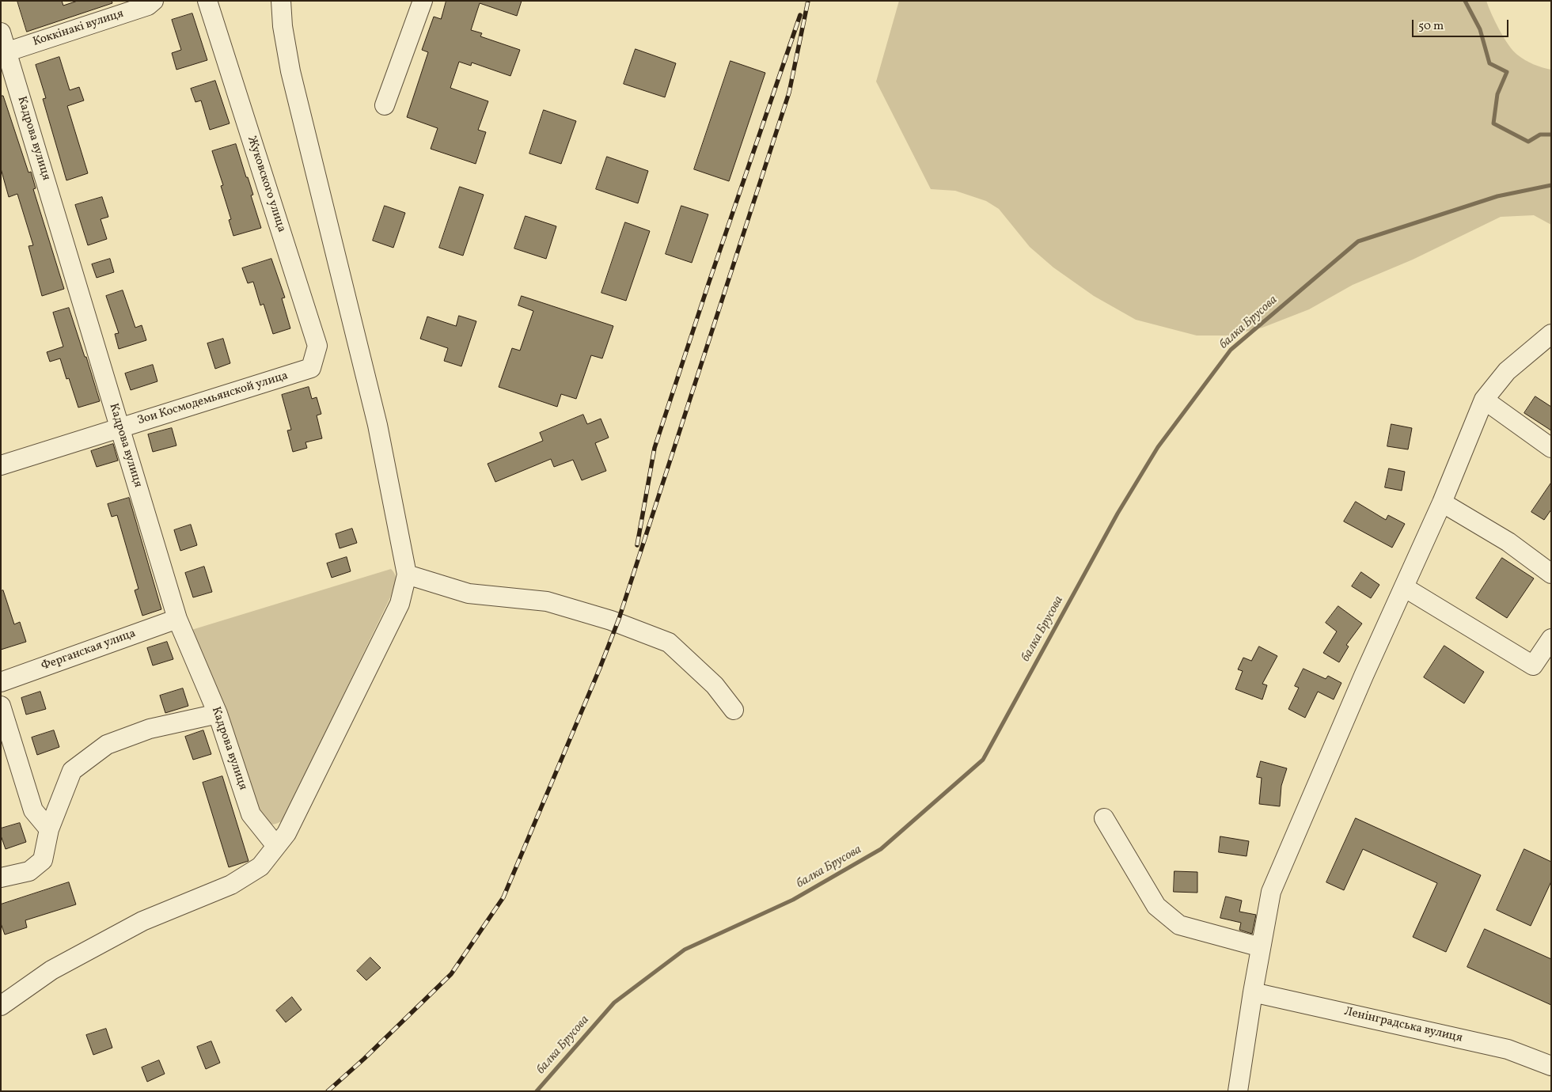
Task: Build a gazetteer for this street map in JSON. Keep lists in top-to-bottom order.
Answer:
{
  "streets": {
    "street": [
      "Коккінакі вулиця",
      "Кадрова вулиця",
      "Жуковского улица",
      "Зои Космодемьянской улица",
      "Ферганская улица",
      "Ленінградська вулиця"
    ]
  },
  "crossings": [
    ["Коккінакі вулиця", "Кадрова вулиця"],
    ["Кадрова вулиця", "Зои Космодемьянской улица"],
    ["Кадрова вулиця", "Ферганская улица"],
    ["Жуковского улица", "Зои Космодемьянской улица"]
  ],
  "water": ["балка Брусова"],
  "scale_bar": "50 m"
}
